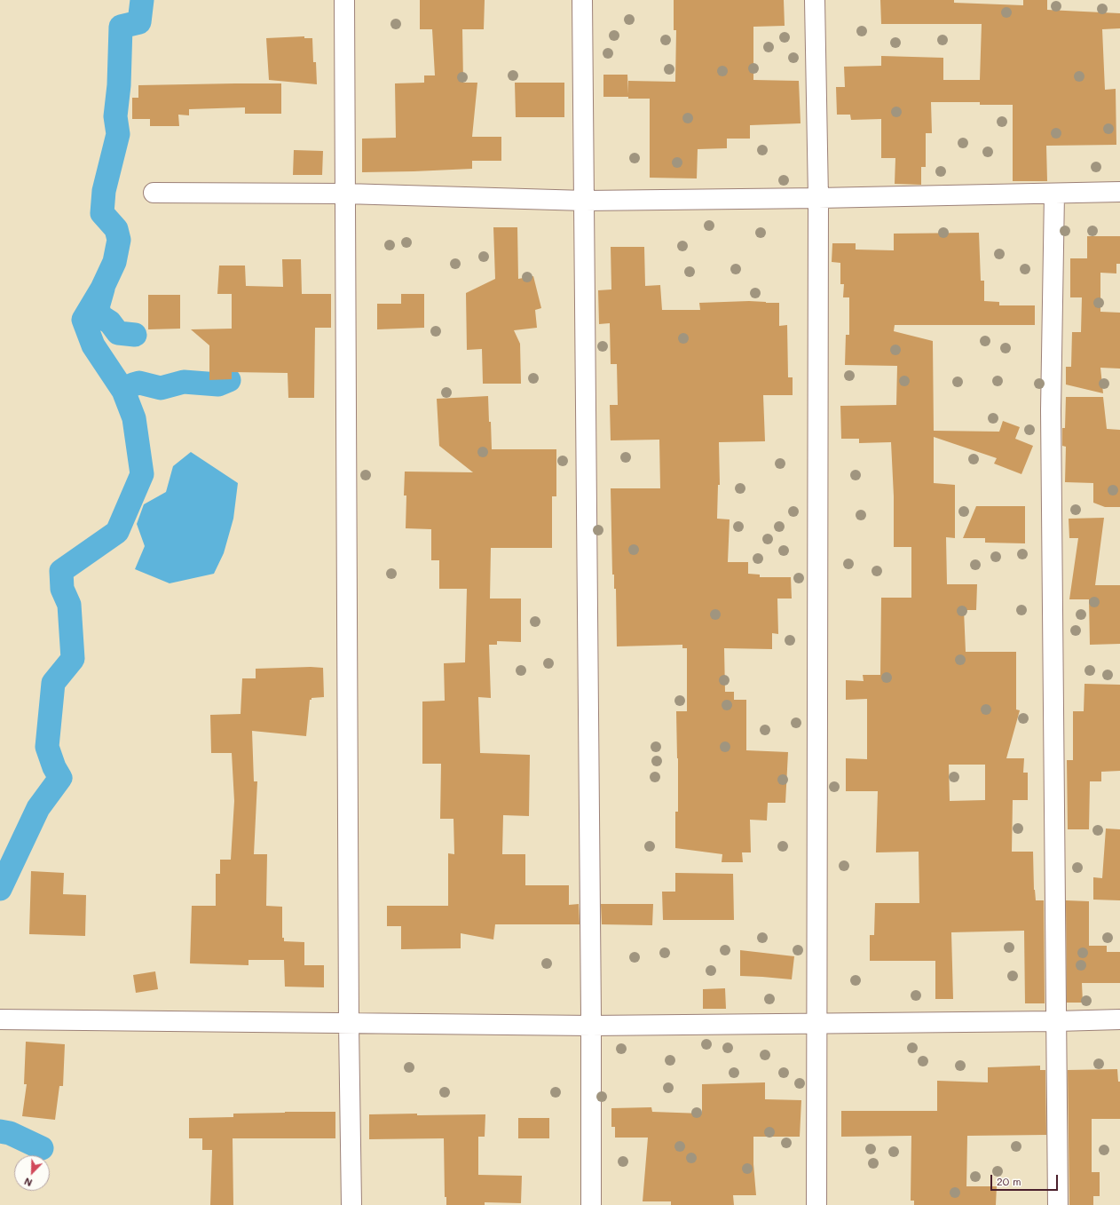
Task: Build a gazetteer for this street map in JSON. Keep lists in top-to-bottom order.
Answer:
{
  "scale_bar": "20 m",
  "north": "bottom left"
}
